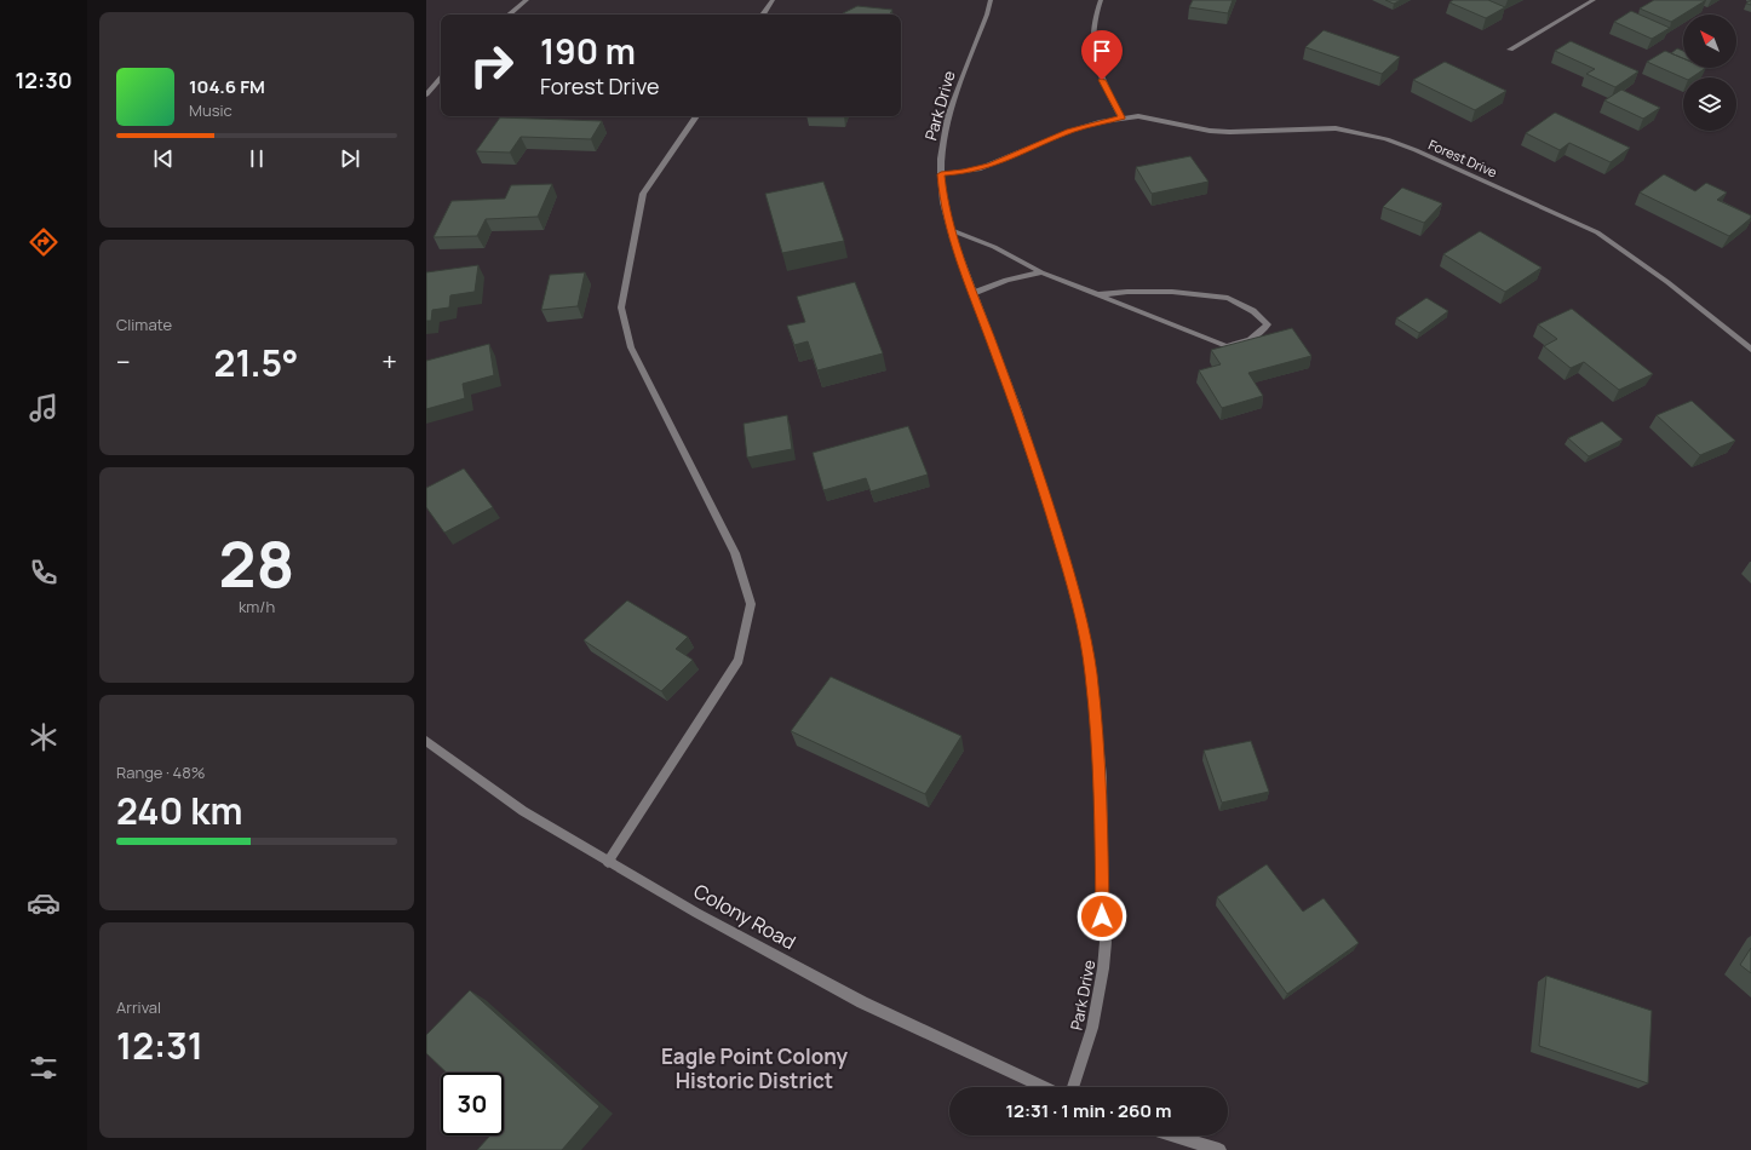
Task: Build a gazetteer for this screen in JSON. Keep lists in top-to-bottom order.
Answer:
{
  "streets": {
    "street": ["Park Drive", "Forest Drive", "Colony Road"]
  },
  "crossings": [
    ["Park Drive", "Forest Drive"]
  ],
  "districts": ["Eagle Point Colony Historic District"],
  "north": "top left",
  "page": {
    "tabs": "12:30",
    "turn": ["190 m", "Forest Drive"],
    "song": ["104.6 FM", "Music"],
    "tile": [
      "Climate",
      ["28", "km/h"],
      ["Range · 48%", "240 km"],
      ["Arrival", "12:31"]
    ],
    "heat": ["−", "21.5°", "+"],
    "limit": "30",
    "trip": "12:31 · 1 min · 260 m"
  }
}
